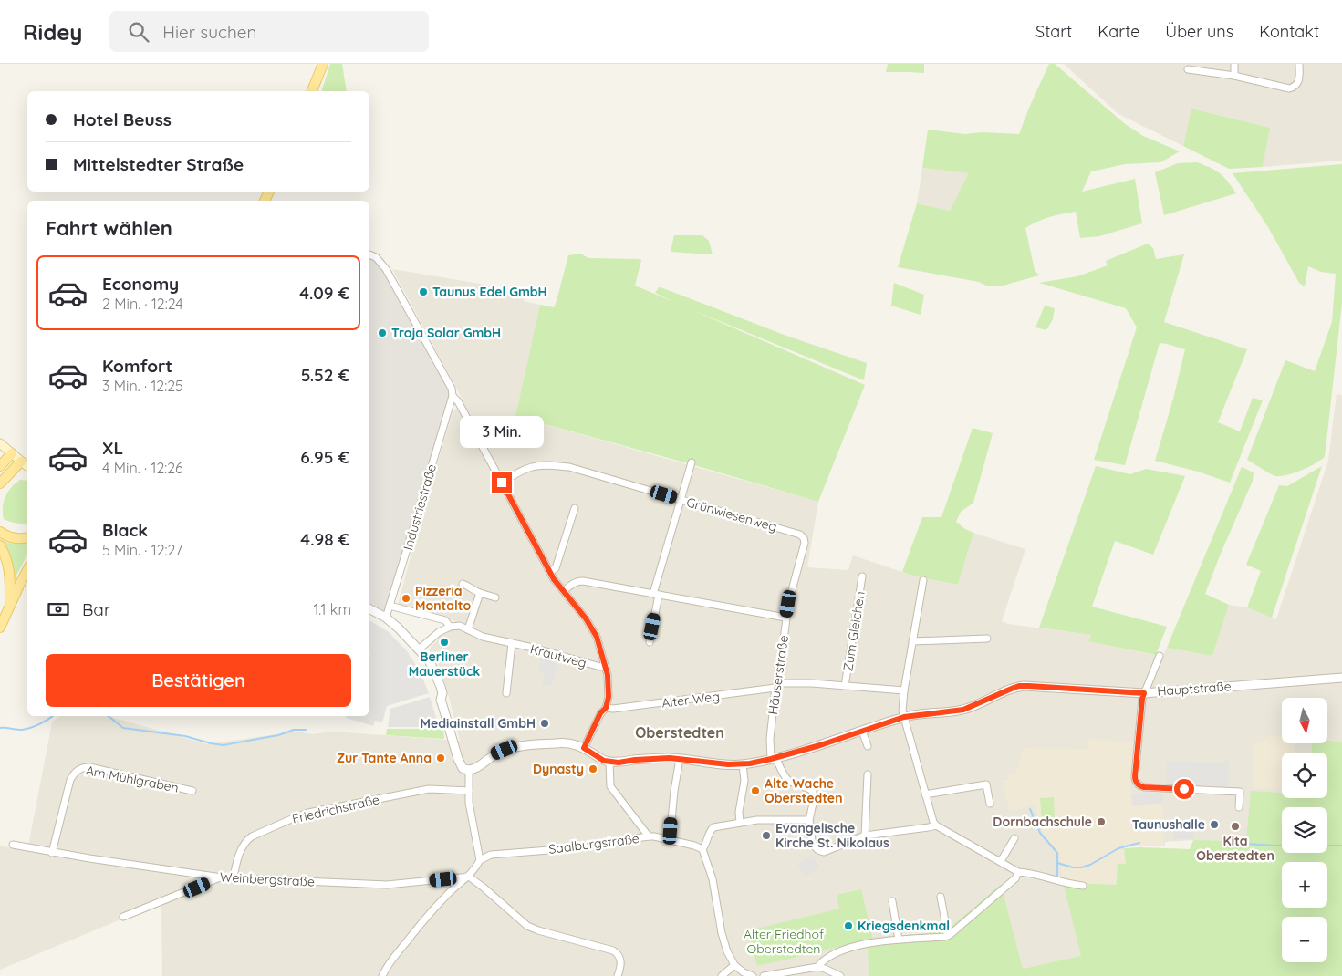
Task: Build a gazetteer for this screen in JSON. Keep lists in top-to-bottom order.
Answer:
{
  "streets": {
    "street": [
      "Industriestraße",
      "Grünwiesenweg",
      "Zum Gleichen",
      "Krautweg",
      "Häuserstraße",
      "Hauptstraße",
      "Alter Weg",
      "Am Mühlgraben",
      "Friedrichstraße",
      "Saalburgstraße",
      "Weinbergstraße"
    ]
  },
  "crossings": [
    ["Industriestraße", "Krautweg"],
    ["Grünwiesenweg", "Häuserstraße"],
    ["Zum Gleichen", "Alter Weg"],
    ["Häuserstraße", "Hauptstraße"],
    ["Häuserstraße", "Alter Weg"],
    ["Am Mühlgraben", "Weinbergstraße"],
    ["Friedrichstraße", "Weinbergstraße"]
  ],
  "districts": ["Oberstedten"],
  "parks": ["Alter Friedhof Oberstedten"],
  "places": [
    "Taunus Edel GmbH",
    "Troja Solar GmbH",
    "Pizzeria Montalto",
    "Berliner Mauerstück",
    "Mediainstall GmbH",
    "Zur Tante Anna",
    "Dynasty",
    "Alte Wache Oberstedten",
    "Dornbachschule",
    "Taunushalle",
    "Kita Oberstedten",
    "Evangelische Kirche St. Nikolaus",
    "Kriegsdenkmal"
  ],
  "north": "bottom",
  "page": {
    "header": "Ridey",
    "search": "Hier suchen",
    "nav": [
      "Start",
      "Karte",
      "Über uns",
      "Kontakt"
    ],
    "banner": ["Hotel Beuss", "Mittelstedter Straße"],
    "heading": "Fahrt wählen",
    "list": [
      {
        "name": "Economy",
        "note": "2 Min. · 12:24",
        "value": "4.09 €"
      },
      {
        "name": "Komfort",
        "note": "3 Min. · 12:25",
        "value": "5.52 €"
      },
      {
        "name": "XL",
        "note": "4 Min. · 12:26",
        "value": "6.95 €"
      },
      {
        "name": "Black",
        "note": "5 Min. · 12:27",
        "value": "4.98 €"
      }
    ],
    "bubble": "3 Min.",
    "pay": ["Bar", "1.1 km"],
    "buttons": "Bestätigen",
    "map_buttons": ["+", "−"]
  }
}
